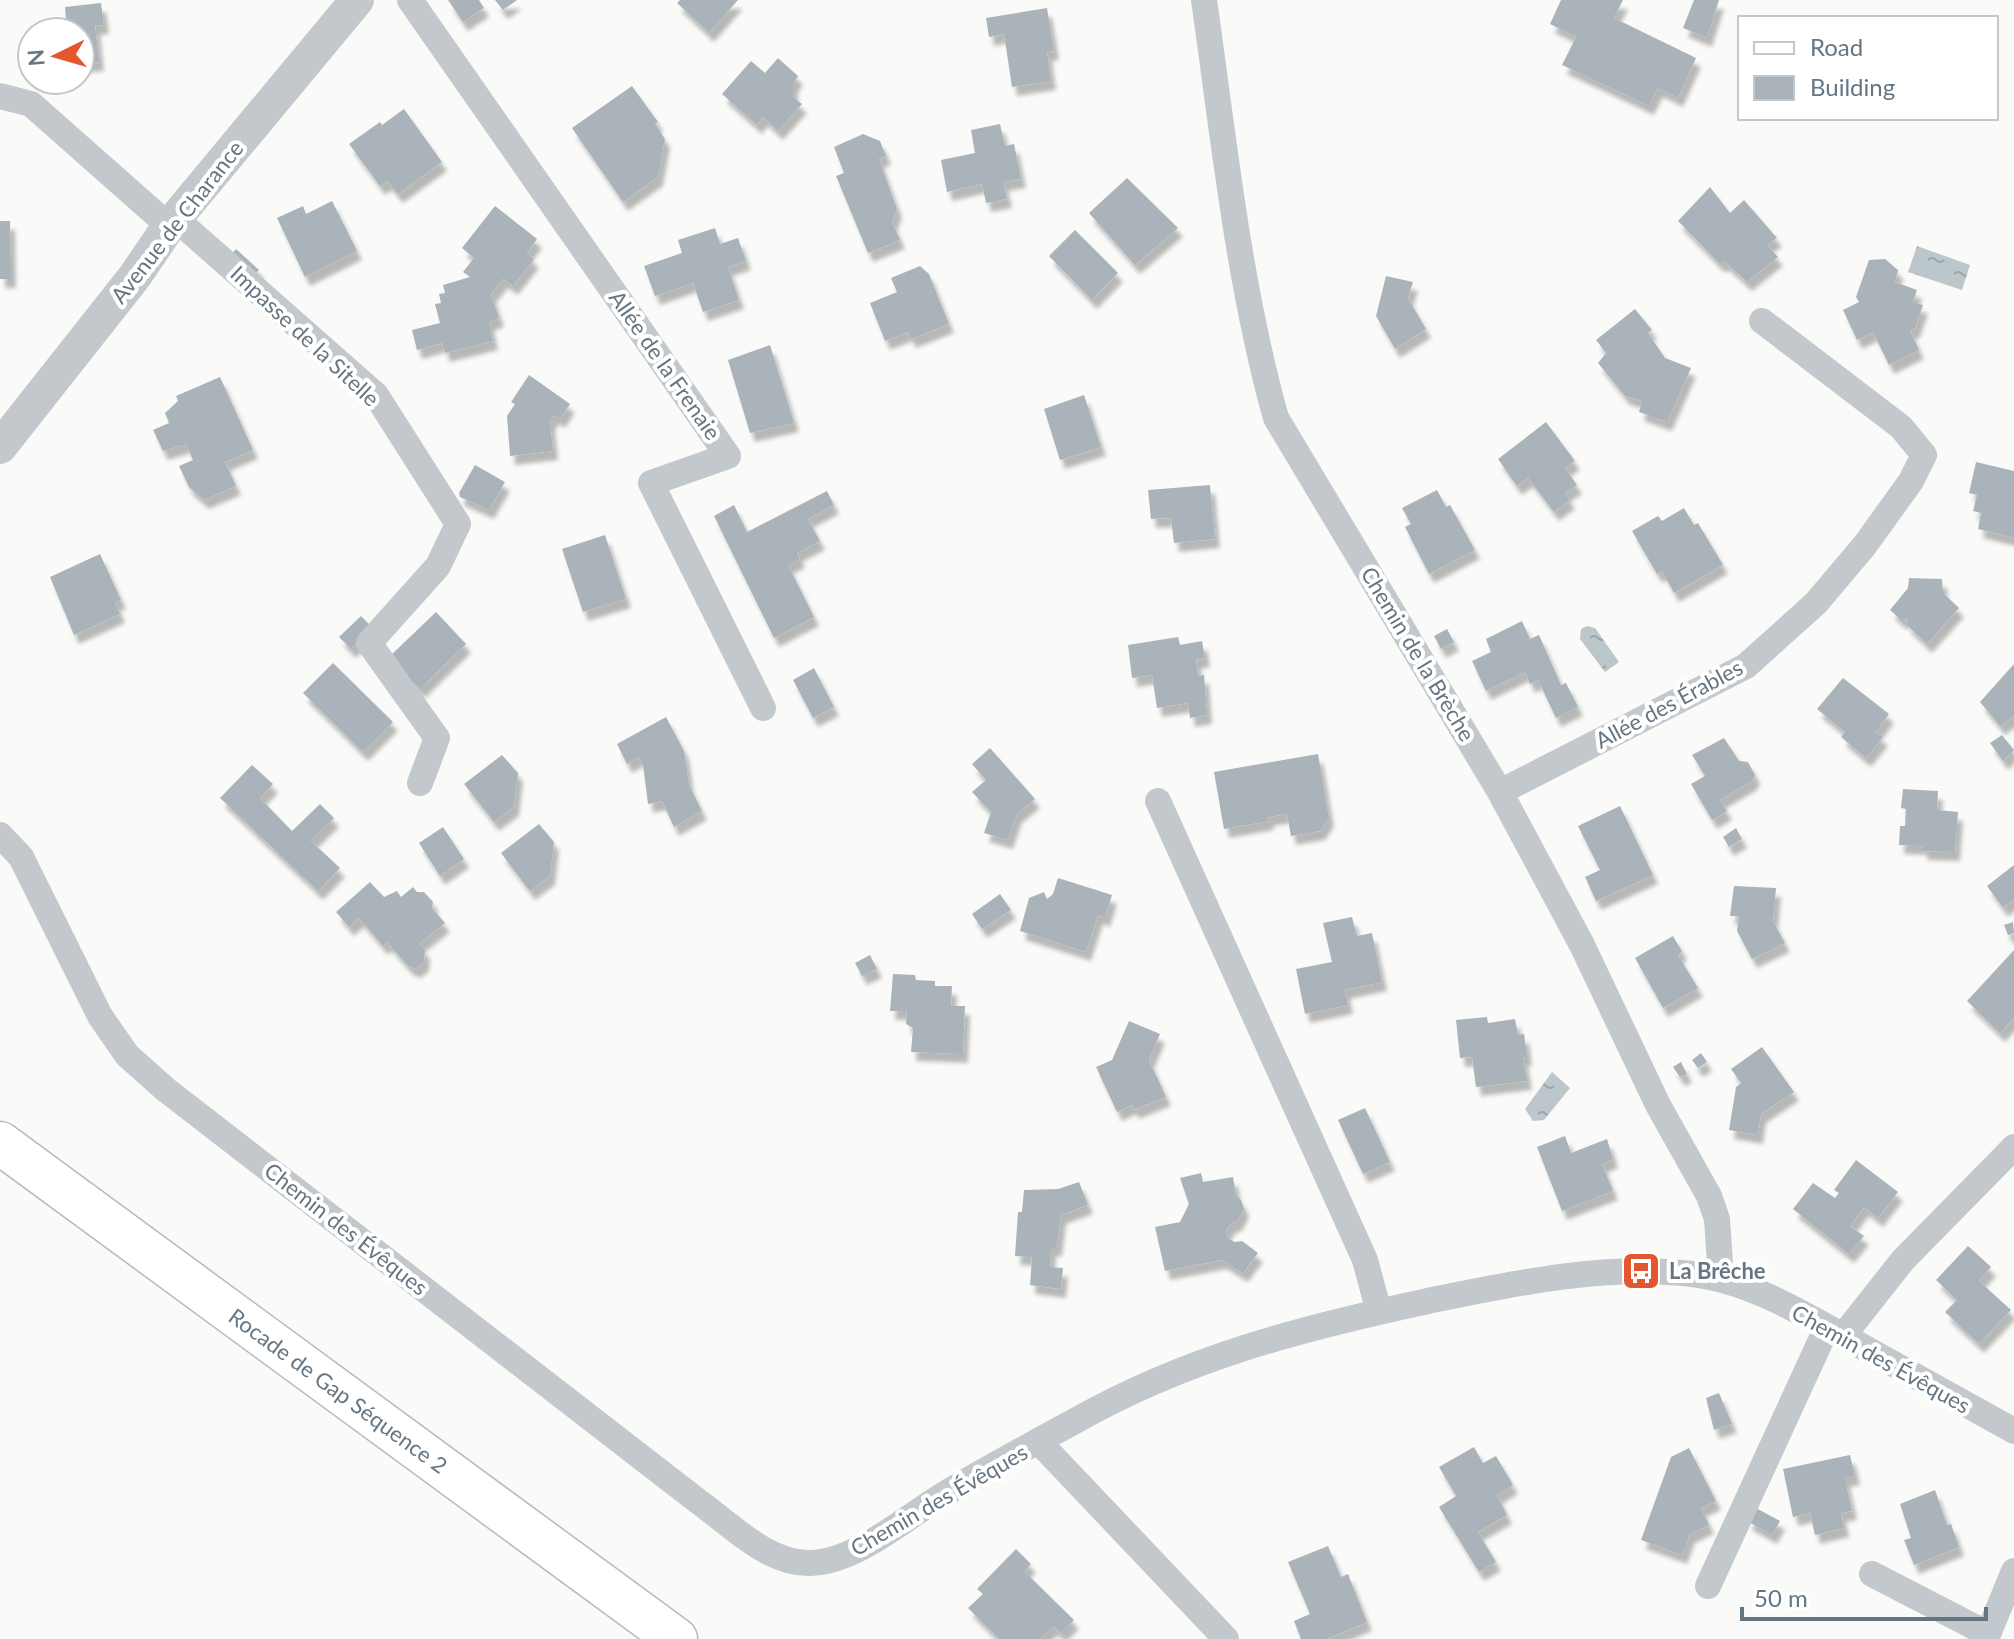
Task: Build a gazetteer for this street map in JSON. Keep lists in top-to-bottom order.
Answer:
{
  "streets": {
    "main road": ["Rocade de Gap Séquence 2"],
    "street": [
      "Avenue de Charance",
      "Impasse de la Sitelle",
      "Allée de la Frenaie",
      "Chemin de la Brèche",
      "Allée des Érables",
      "Chemin des Évêques"
    ]
  },
  "crossings": [
    ["Avenue de Charance", "Impasse de la Sitelle"],
    ["Chemin de la Brèche", "Allée des Érables"],
    ["Chemin de la Brèche", "Chemin des Évêques"]
  ],
  "places": {
    "bus stop": ["La Brêche"]
  },
  "legend": ["Road", "Building"],
  "scale_bar": "50 m",
  "north": "left"
}
